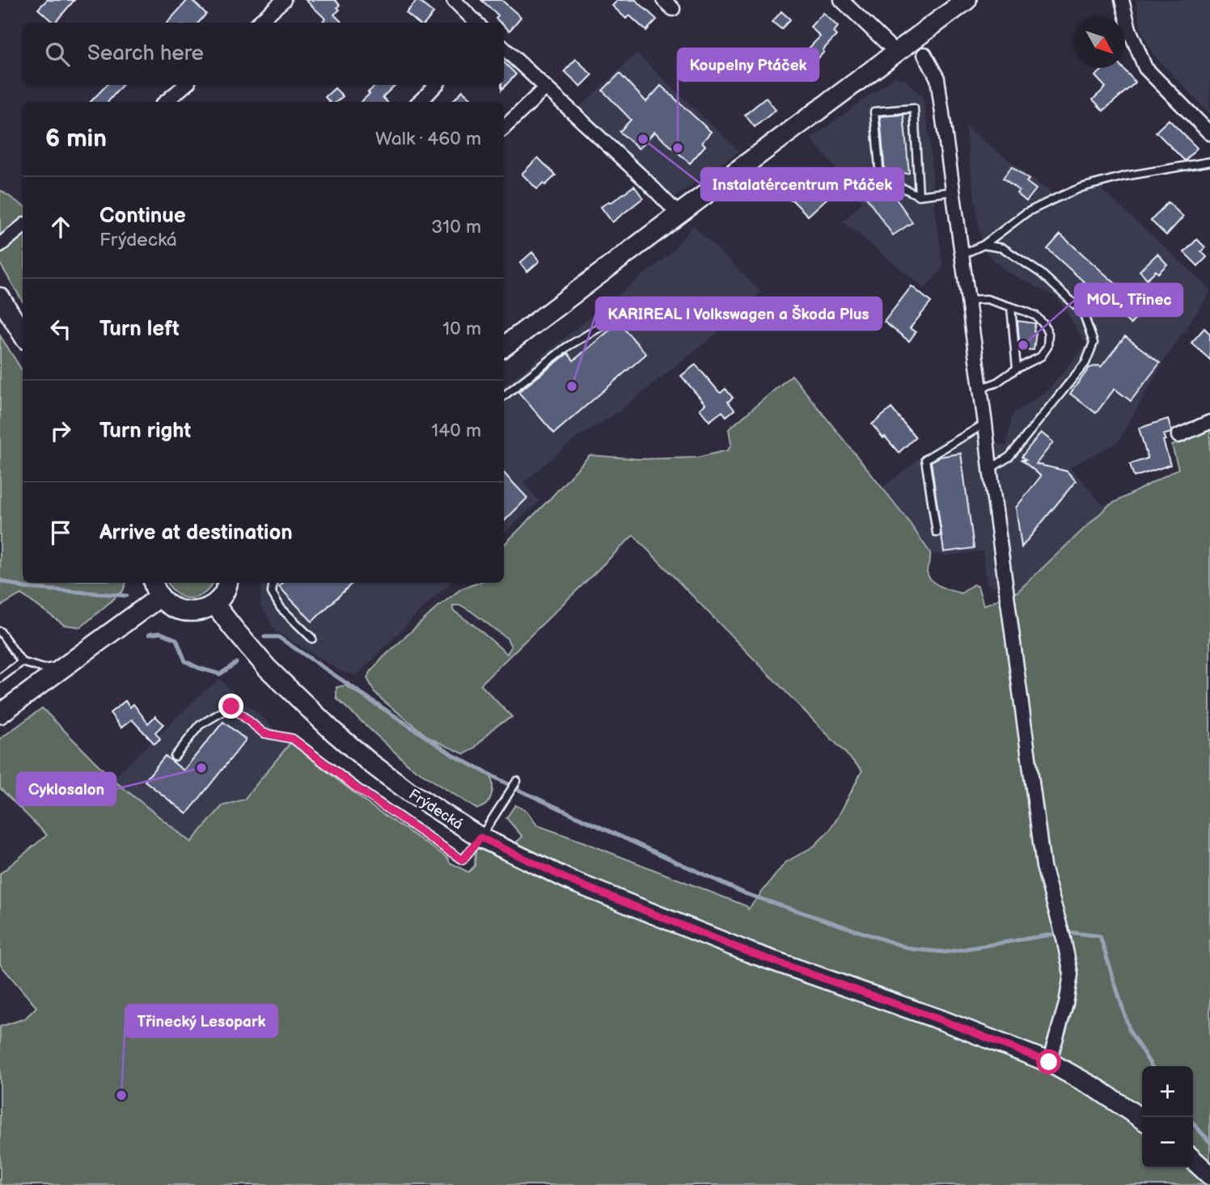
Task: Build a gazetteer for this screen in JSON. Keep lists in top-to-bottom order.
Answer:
{
  "streets": {
    "main road": ["Frýdecká"]
  },
  "places": [
    "Instalatércentrum Ptáček",
    "Koupelny Ptáček",
    "MOL, Třinec",
    "KARIREAL | Volkswagen a Škoda Plus",
    "Cyklosalon",
    "Třinecký Lesopark"
  ],
  "north": "bottom right",
  "page": {
    "search": "Search here",
    "heading": ["6 min", "Walk · 460 m"],
    "list": [
      ["Continue", "Frýdecká", "310 m"],
      ["Turn left", "10 m"],
      ["Turn right", "140 m"],
      "Arrive at destination"
    ],
    "map_buttons": ["+", "−"]
  }
}
